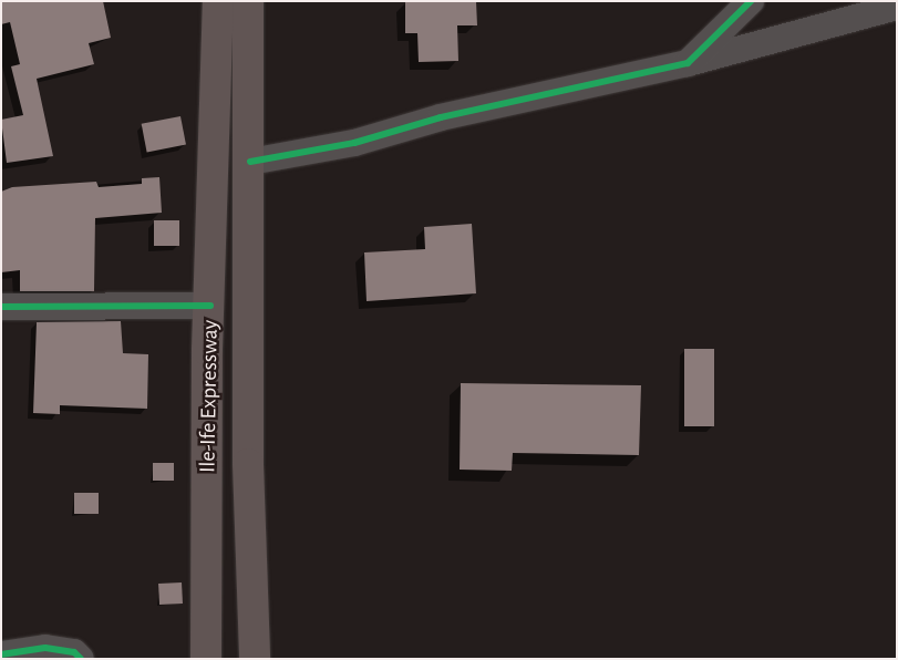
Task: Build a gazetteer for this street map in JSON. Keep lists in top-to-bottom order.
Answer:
{
  "streets": {
    "main road": ["Ile-Ife Expressway"]
  }
}
